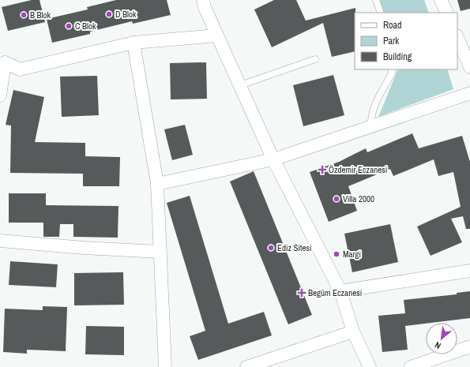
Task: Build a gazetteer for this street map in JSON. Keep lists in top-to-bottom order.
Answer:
{
  "places": {
    "other": [
      "D Blok",
      "B Blok",
      "C Blok",
      "Villa 2000",
      "Ediz Sitesi",
      "Margi"
    ],
    "health": ["Özdemir Eczanesi", "Begüm Eczanesi"]
  },
  "legend": ["Road", "Park", "Building"],
  "north": "bottom left"
}
